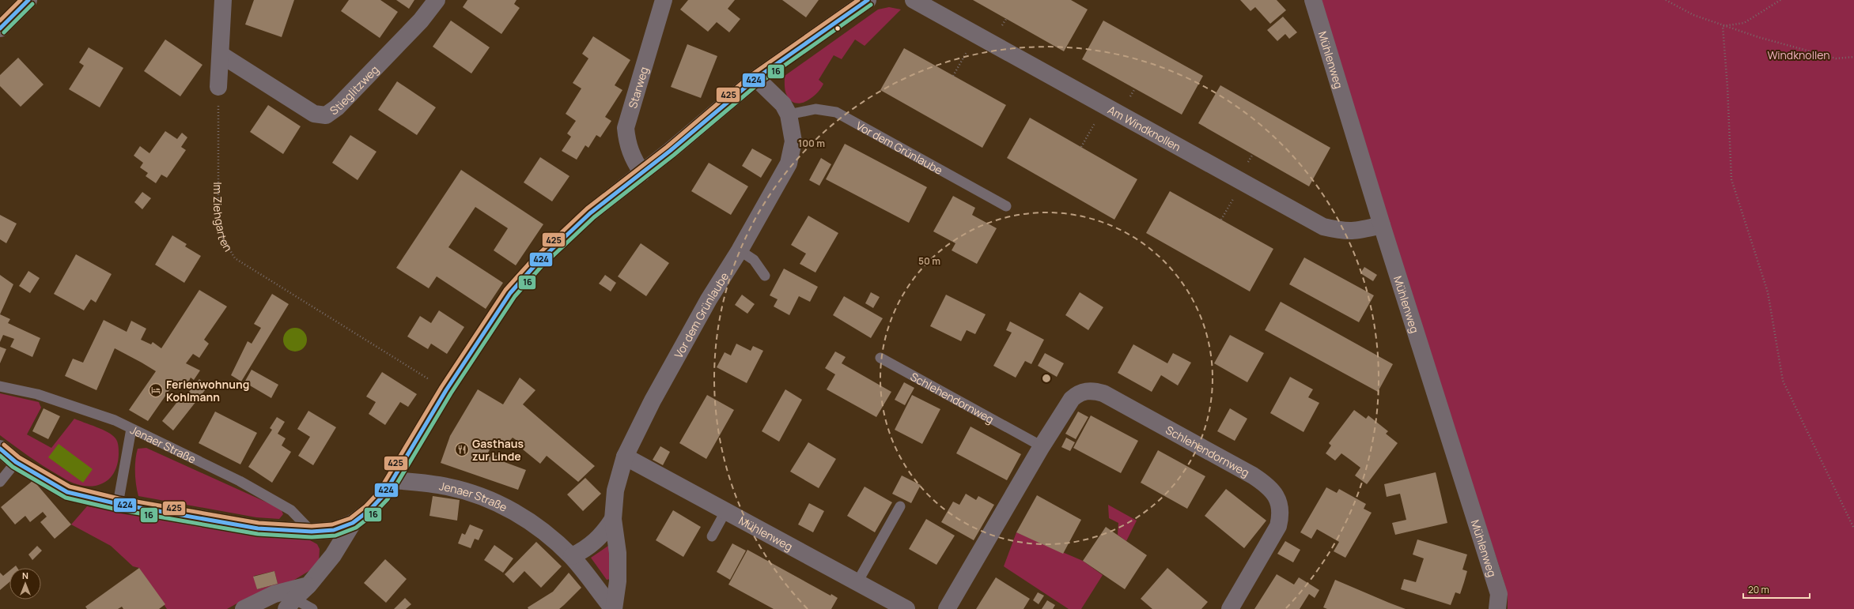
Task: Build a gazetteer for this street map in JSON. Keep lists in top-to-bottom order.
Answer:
{
  "streets": {
    "street": [
      "Mühlenweg",
      "Starweg",
      "Stieglitzweg",
      "Am Windknollen",
      "Vor dem Grünlaube",
      "Schlehendornweg",
      "Jenaer Straße"
    ],
    "path": ["Im Ziehgarten"]
  },
  "crossings": [
    ["Mühlenweg", "Am Windknollen"],
    ["Mühlenweg", "Vor dem Grünlaube"],
    ["Vor dem Grünlaube", "Jenaer Straße"]
  ],
  "parks": ["Windknollen"],
  "places": {
    "hotel": ["Ferienwohnung Kohlmann"],
    "restaurant": ["Gasthaus zur Linde"]
  },
  "lines": ["transit line 424", "transit line 425", "transit line 16"],
  "scale_bar": "20 m",
  "north": "top",
  "rings": ["100 m", "50 m"]
}
